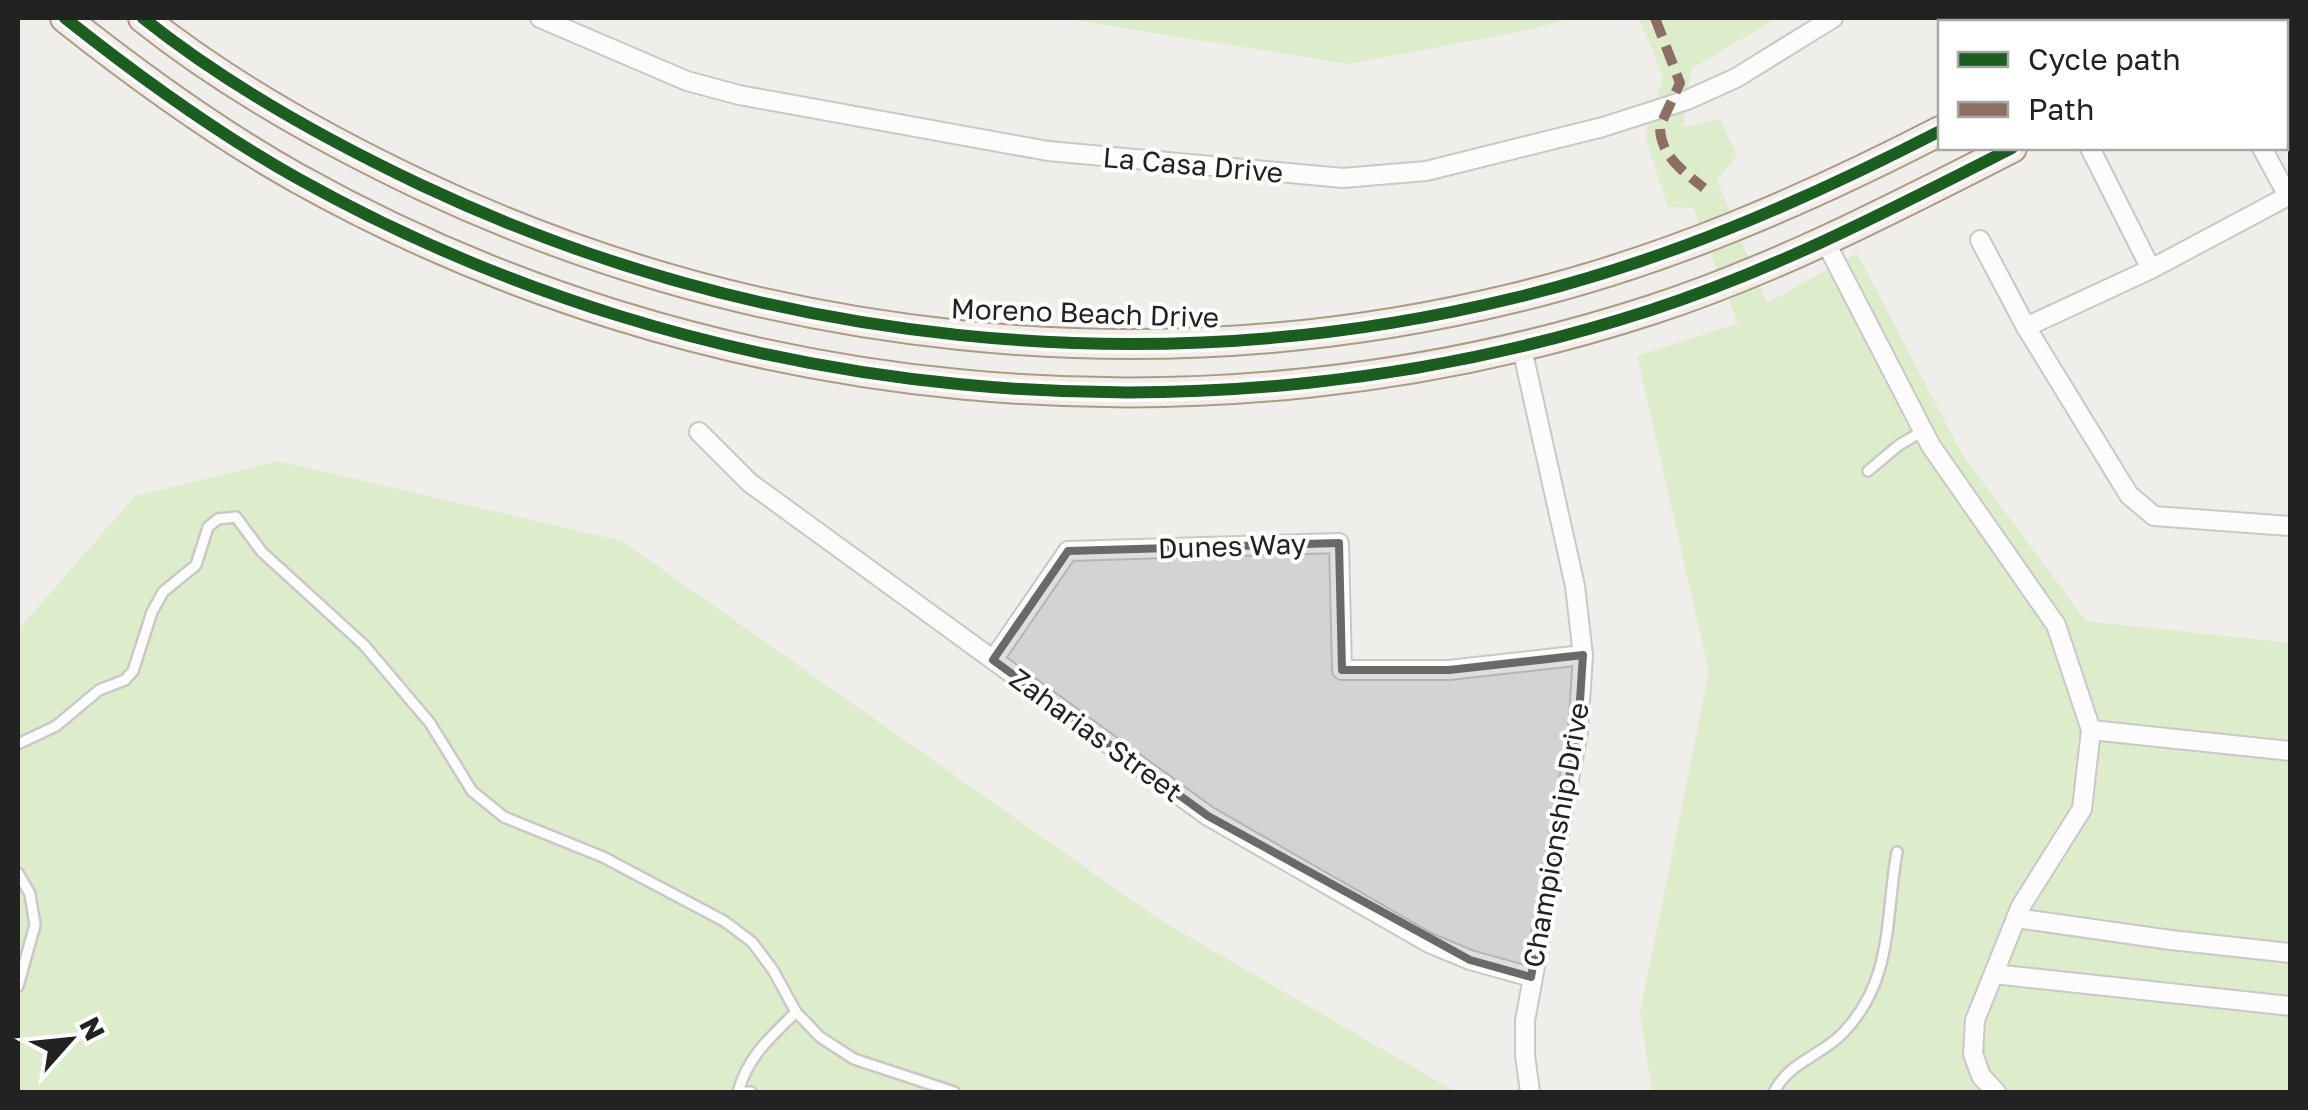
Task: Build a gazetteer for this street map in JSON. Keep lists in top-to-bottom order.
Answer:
{
  "streets": {
    "main road": ["Moreno Beach Drive"],
    "street": [
      "La Casa Drive",
      "Dunes Way",
      "Zaharias Street",
      "Championship Drive"
    ]
  },
  "crossings": [
    ["Dunes Way", "Zaharias Street"],
    ["Dunes Way", "Championship Drive"],
    ["Zaharias Street", "Championship Drive"]
  ],
  "legend": ["Cycle path", "Path"],
  "north": "top right"
}
